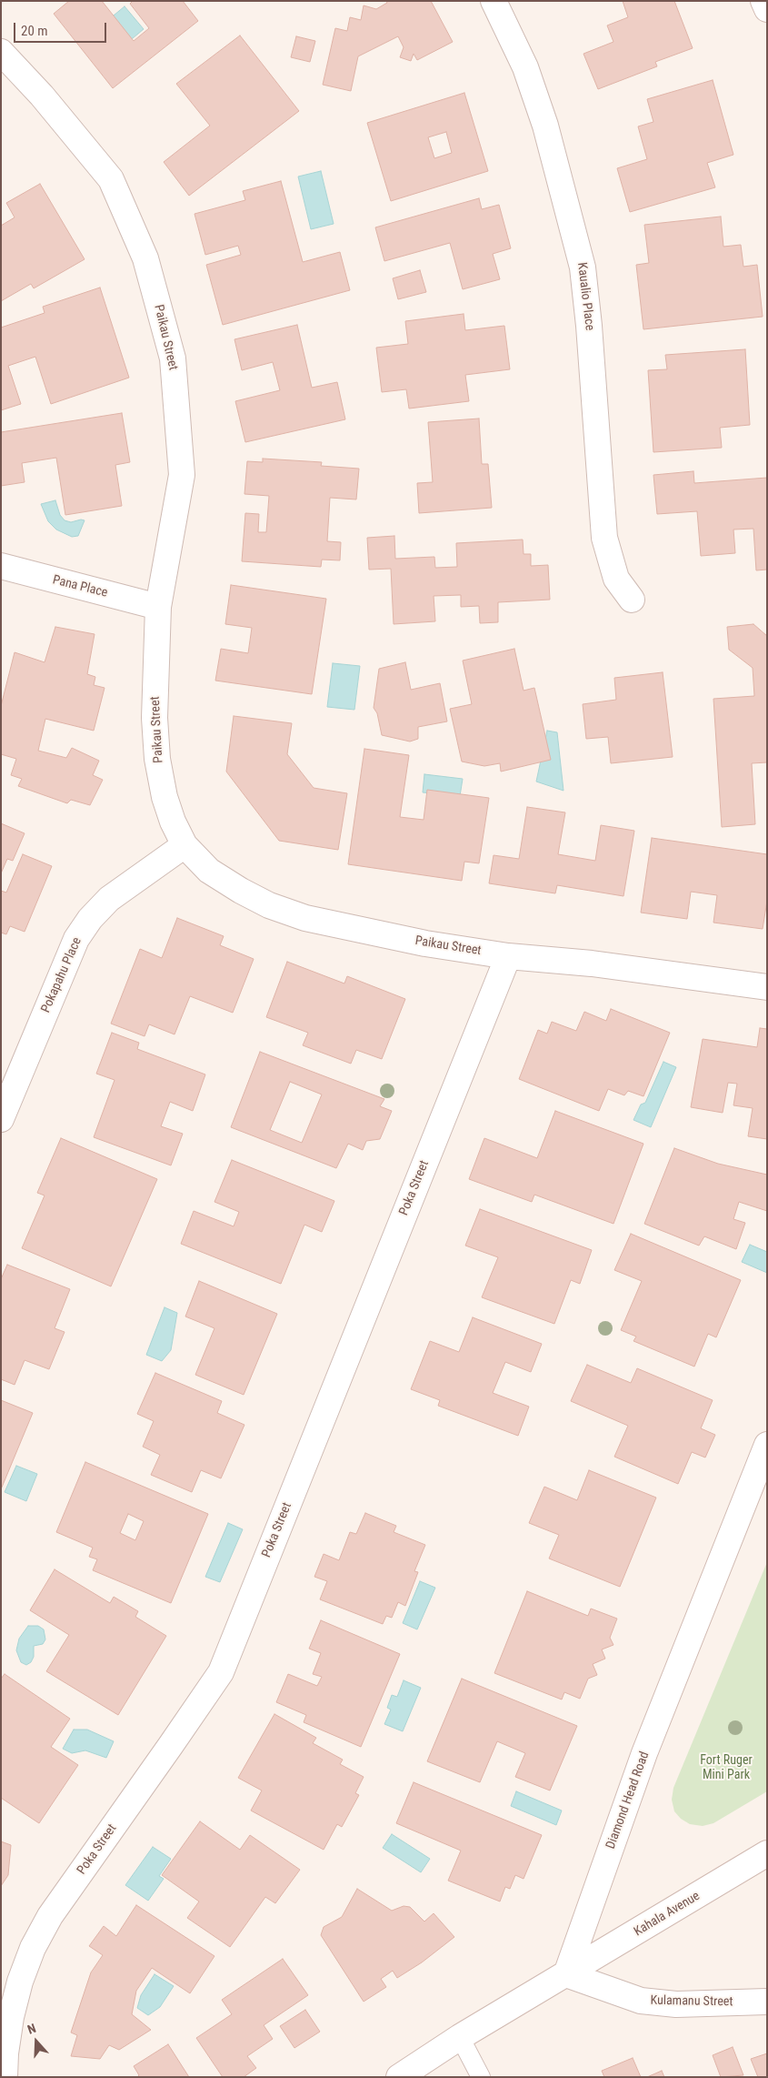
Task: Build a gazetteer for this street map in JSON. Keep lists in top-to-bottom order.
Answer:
{
  "streets": {
    "street": [
      "Kaualio Place",
      "Paikau Street",
      "Pana Place",
      "Pokapahu Place",
      "Poka Street",
      "Diamond Head Road",
      "Kahala Avenue",
      "Kulamanu Street"
    ]
  },
  "crossings": [
    ["Paikau Street", "Pana Place"],
    ["Paikau Street", "Pokapahu Place"],
    ["Paikau Street", "Poka Street"],
    ["Diamond Head Road", "Kahala Avenue"],
    ["Diamond Head Road", "Kulamanu Street"],
    ["Kahala Avenue", "Kulamanu Street"]
  ],
  "parks": ["Fort Ruger Mini Park"],
  "scale_bar": "20 m",
  "north": "top"
}
